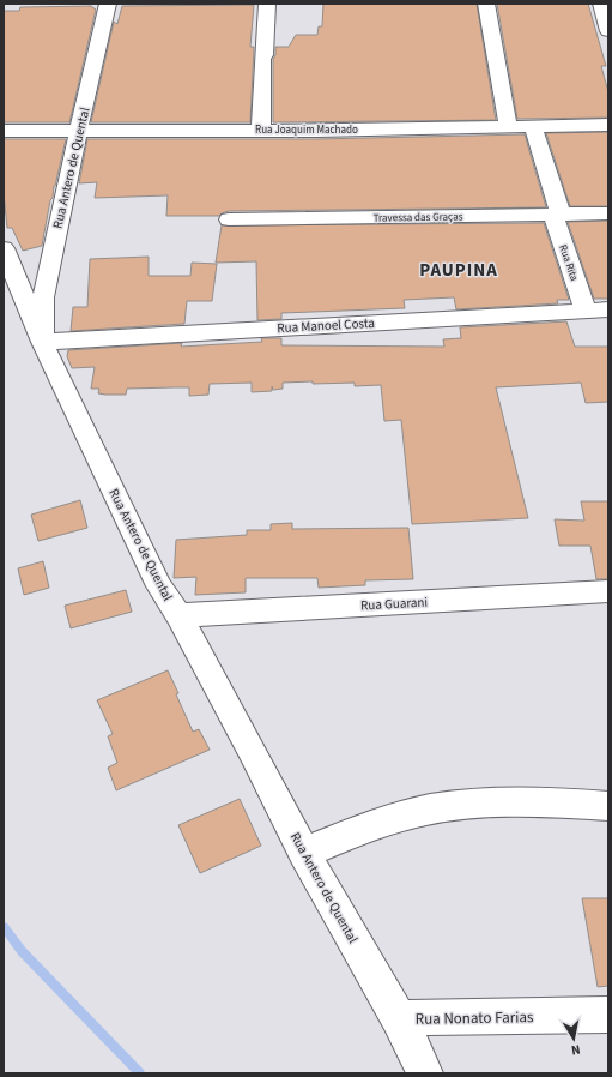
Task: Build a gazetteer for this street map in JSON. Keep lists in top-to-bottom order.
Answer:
{
  "streets": {
    "street": [
      "Rua Joaquim Machado",
      "Rua Antero de Quental",
      "Travessa das Graças",
      "Rua Rita",
      "Rua Manoel Costa",
      "Rua Guarani",
      "Rua Nonato Farias"
    ]
  },
  "crossings": [
    ["Rua Joaquim Machado", "Rua Antero de Quental"],
    ["Rua Joaquim Machado", "Rua Rita"],
    ["Rua Antero de Quental", "Rua Manoel Costa"],
    ["Rua Antero de Quental", "Rua Guarani"],
    ["Rua Antero de Quental", "Rua Nonato Farias"],
    ["Travessa das Graças", "Rua Rita"],
    ["Rua Rita", "Rua Manoel Costa"]
  ],
  "districts": ["PAUPINA"],
  "north": "bottom"
}
